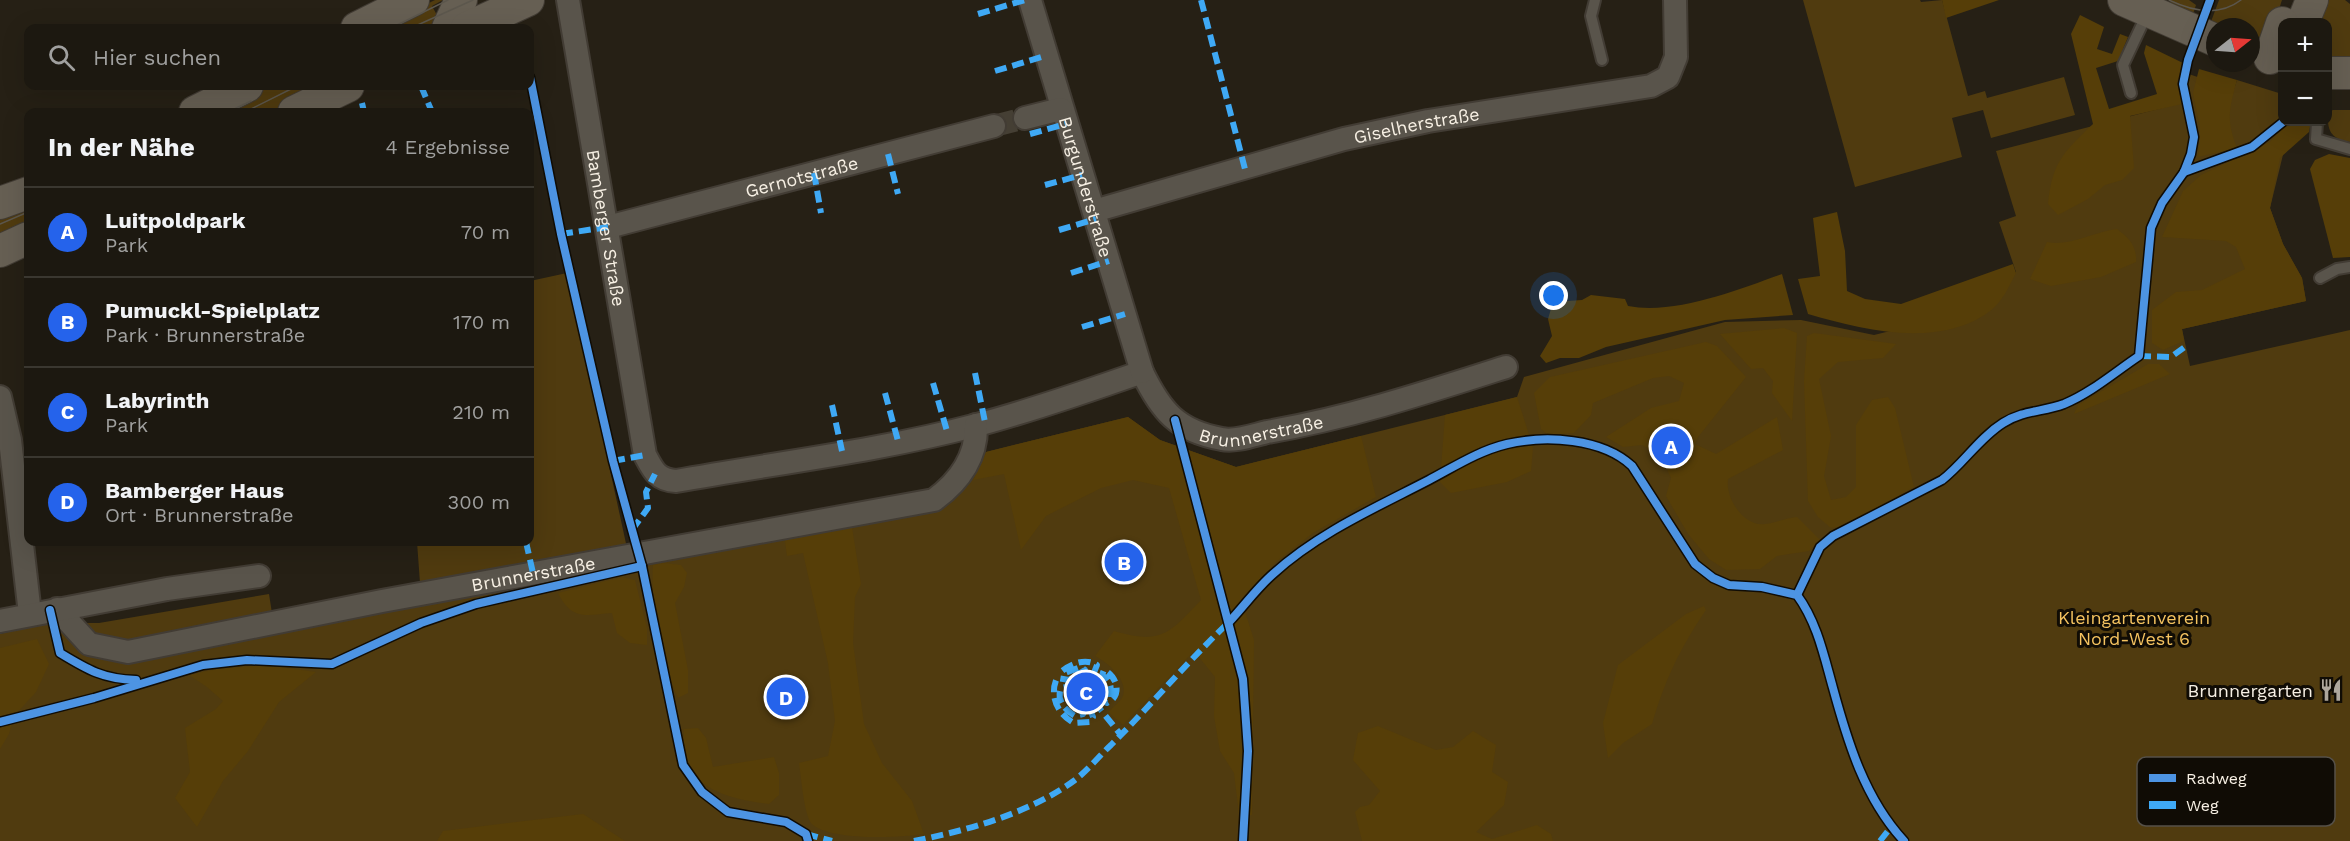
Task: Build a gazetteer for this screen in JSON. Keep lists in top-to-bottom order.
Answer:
{
  "streets": {
    "street": [
      "Giselherstraße",
      "Gernotstraße",
      "Burgunderstraße",
      "Bamberger Straße",
      "Brunnerstraße"
    ]
  },
  "crossings": [
    ["Giselherstraße", "Burgunderstraße"],
    ["Gernotstraße", "Bamberger Straße"],
    ["Burgunderstraße", "Brunnerstraße"],
    ["Bamberger Straße", "Brunnerstraße"]
  ],
  "parks": ["Kleingartenverein Nord-West 6"],
  "places": {
    "restaurant": ["Brunnergarten"]
  },
  "legend": ["Radweg", "Weg"],
  "north": "right",
  "page": {
    "map_buttons": ["+", "−"],
    "search": "Hier suchen",
    "heading": ["In der Nähe", "4 Ergebnisse"],
    "list": [
      {
        "mark": "A",
        "name": "Luitpoldpark",
        "note": "Park",
        "value": "70 m"
      },
      {
        "mark": "B",
        "name": "Pumuckl-Spielplatz",
        "note": "Park · Brunnerstraße",
        "value": "170 m"
      },
      {
        "mark": "C",
        "name": "Labyrinth",
        "note": "Park",
        "value": "210 m"
      },
      {
        "mark": "D",
        "name": "Bamberger Haus",
        "note": "Ort · Brunnerstraße",
        "value": "300 m"
      }
    ],
    "pins": [
      "A",
      "B",
      "C",
      "D"
    ]
  }
}
